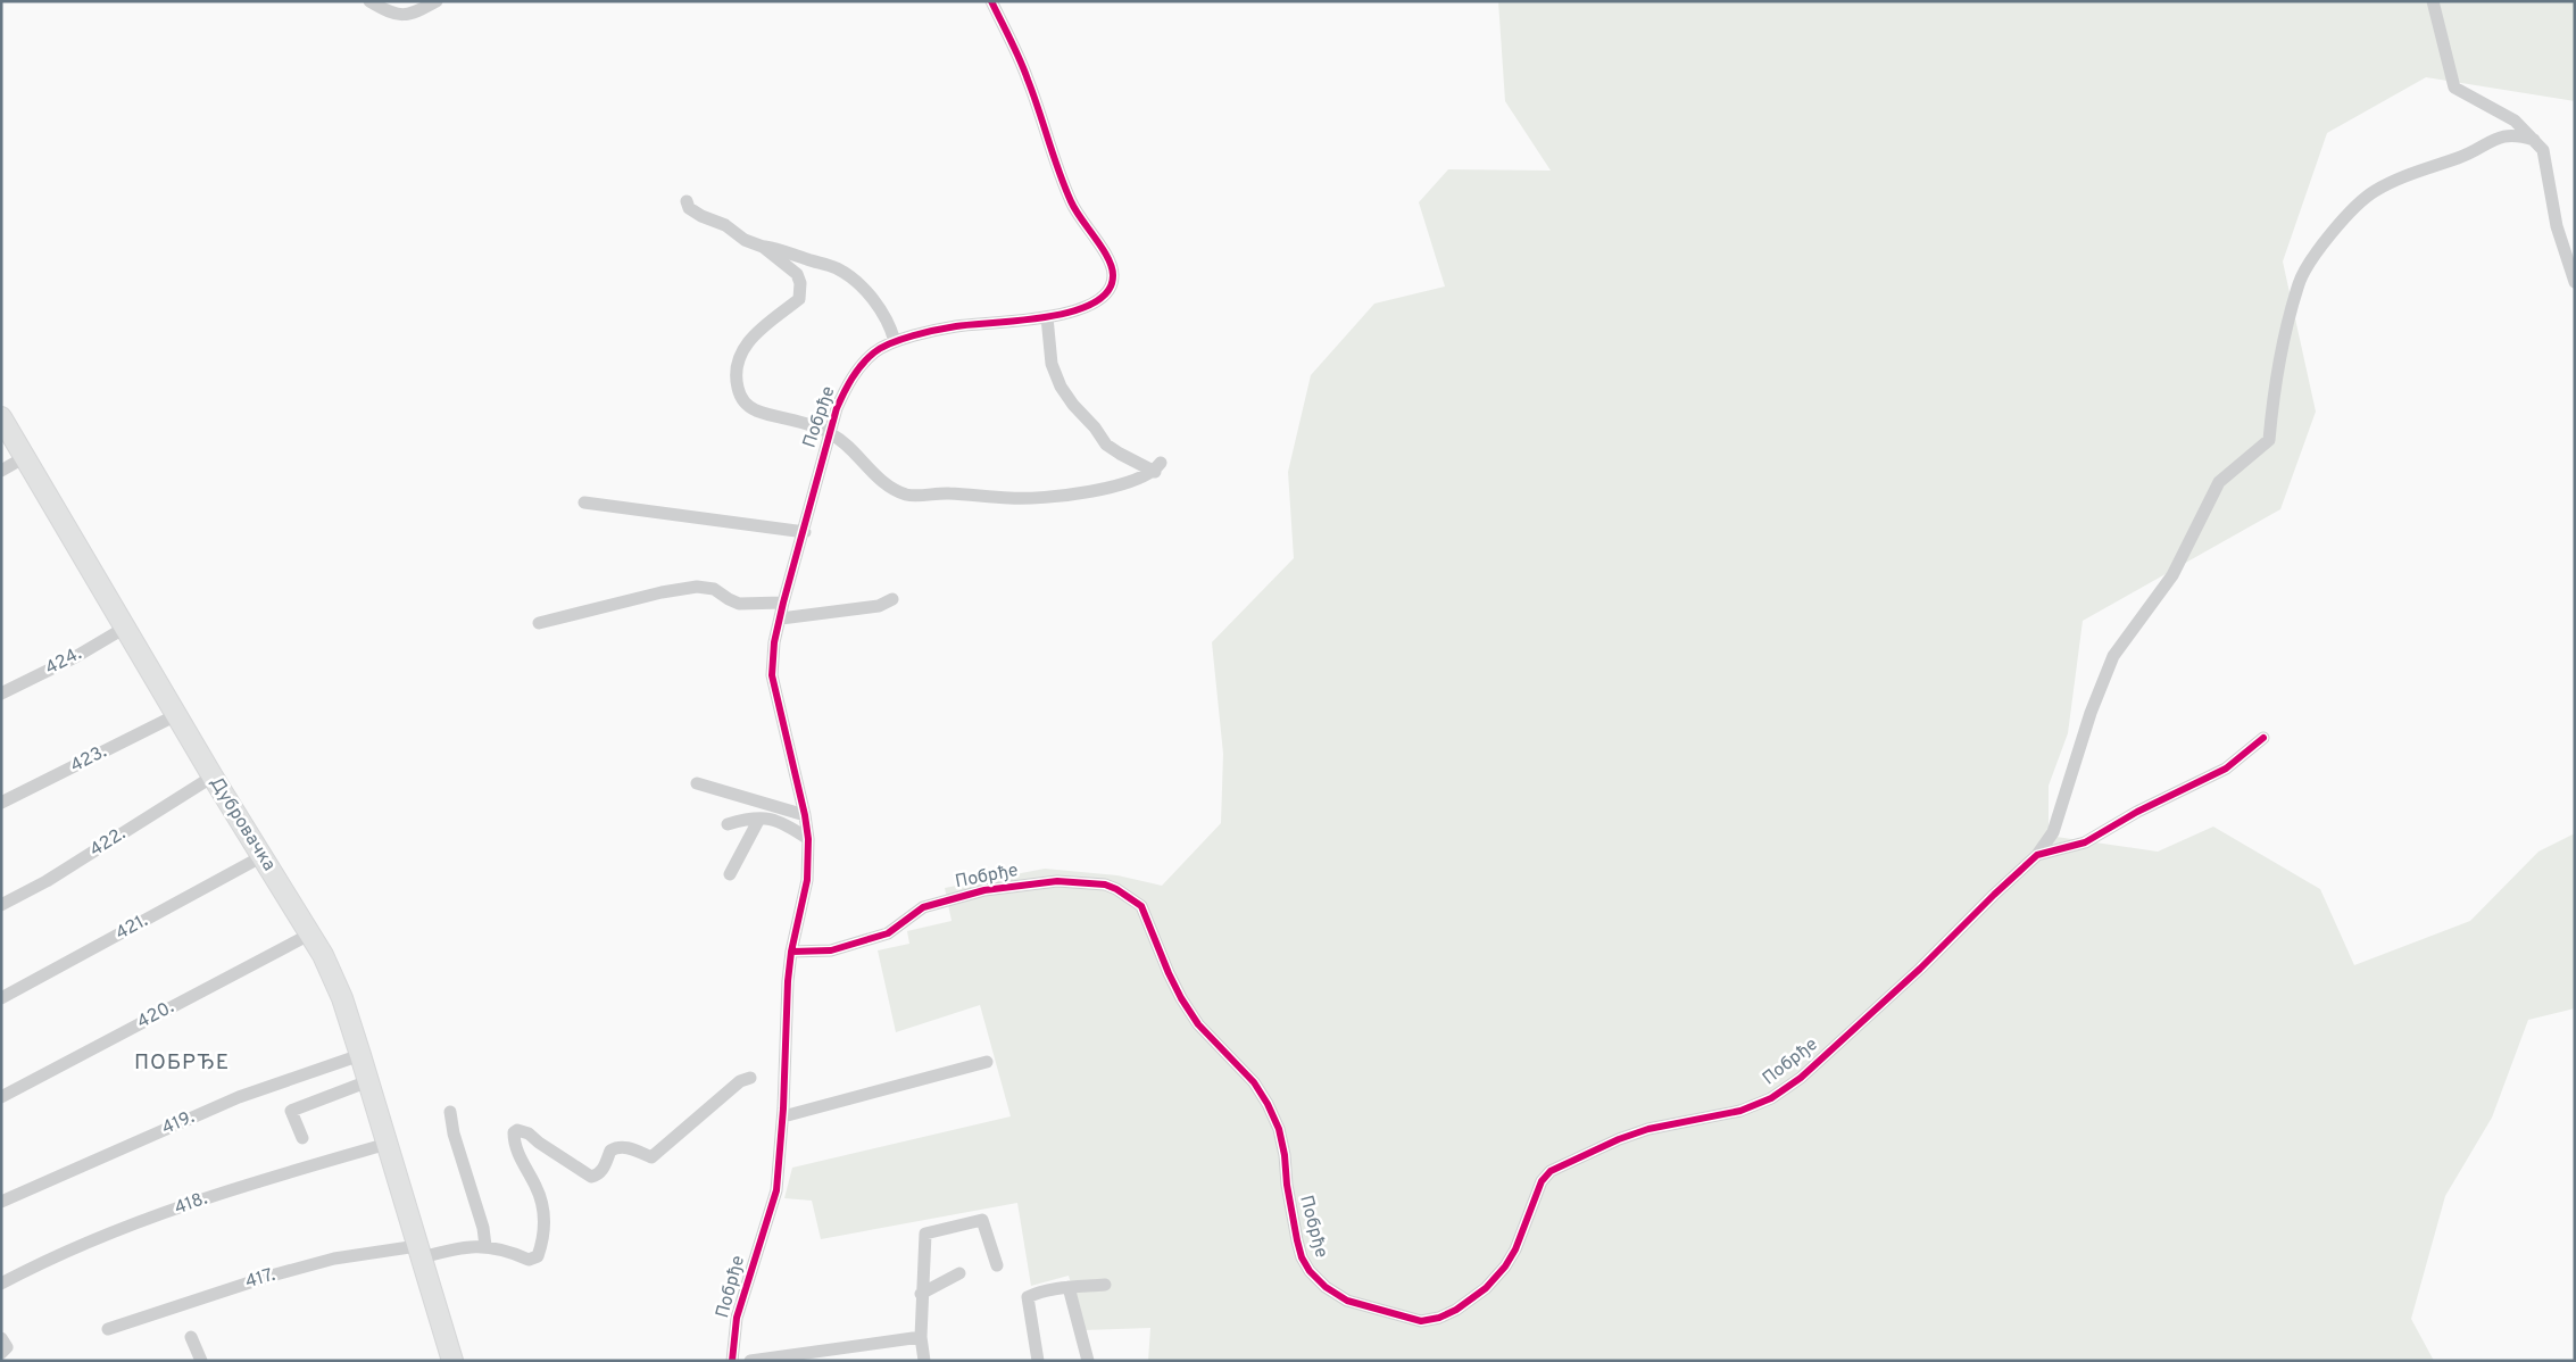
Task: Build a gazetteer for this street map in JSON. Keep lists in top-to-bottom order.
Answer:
{
  "streets": {
    "main road": ["Дубровачка"],
    "street": [
      "Побрђе",
      "424.",
      "423.",
      "422.",
      "421.",
      "420.",
      "419.",
      "418.",
      "417."
    ]
  },
  "crossings": [
    ["424.", "Дубровачка"],
    ["423.", "Дубровачка"],
    ["Дубровачка", "422."],
    ["Дубровачка", "421."],
    ["Дубровачка", "420."],
    ["Дубровачка", "419."],
    ["Дубровачка", "418."],
    ["Дубровачка", "417."]
  ],
  "districts": ["ПОБРЂЕ"]
}
